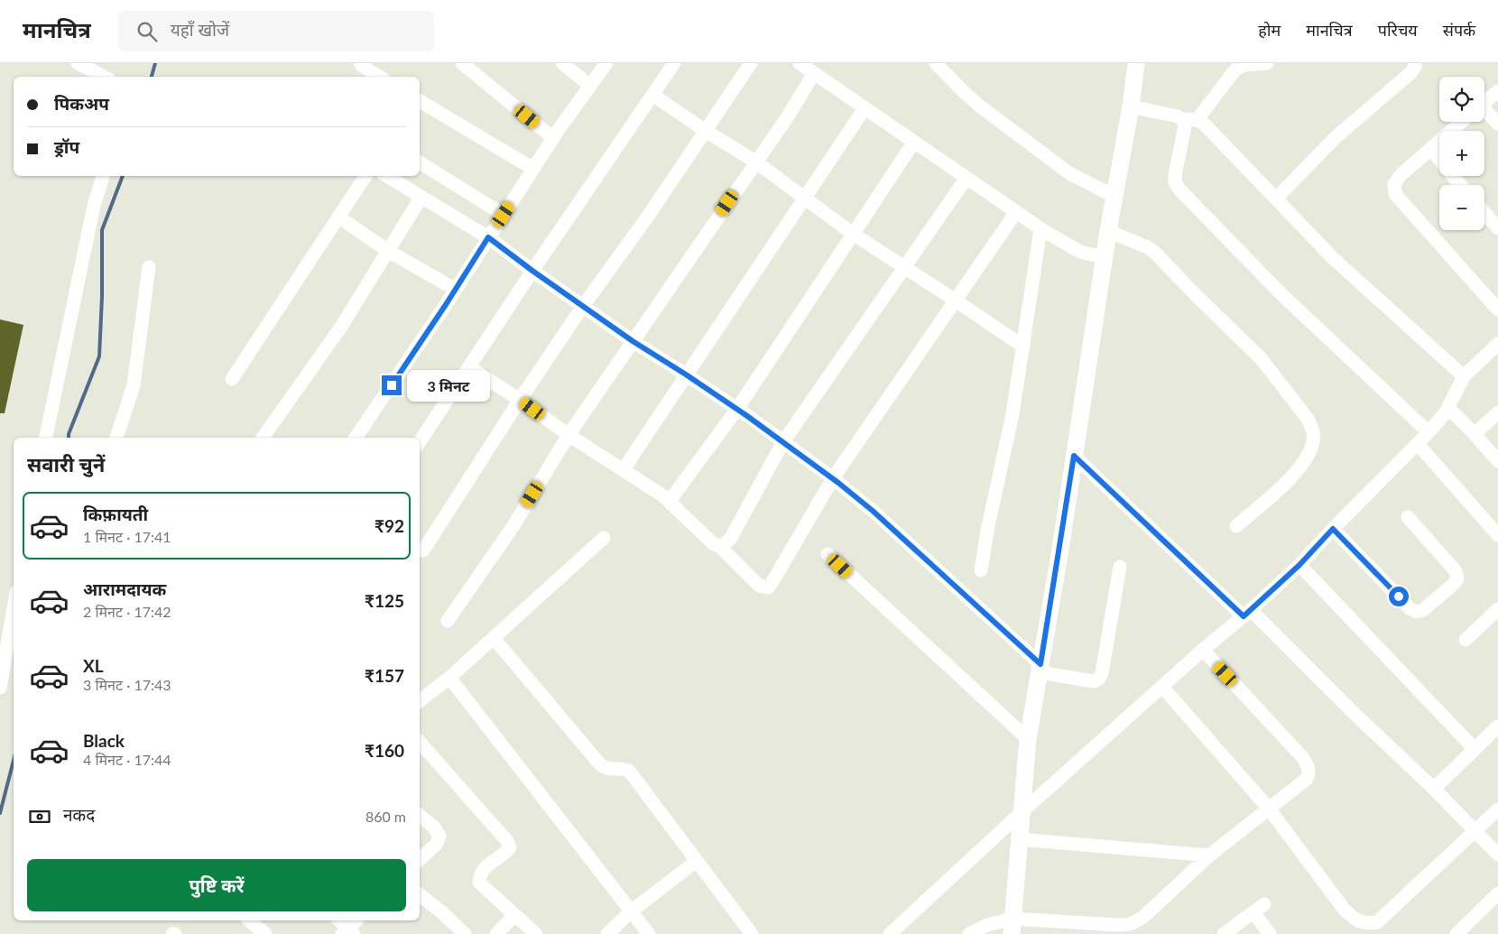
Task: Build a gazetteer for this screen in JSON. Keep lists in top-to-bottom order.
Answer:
{
  "page": {
    "header": "मानचित्र",
    "search": "यहाँ खोजें",
    "nav": [
      "होम",
      "मानचित्र",
      "परिचय",
      "संपर्क"
    ],
    "map_buttons": ["+", "−"],
    "banner": ["पिकअप", "ड्रॉप"],
    "bubble": "3 मिनट",
    "heading": "सवारी चुनें",
    "list": [
      {
        "name": "किफ़ायती",
        "note": "1 मिनट · 17:41",
        "value": "₹92"
      },
      {
        "name": "आरामदायक",
        "note": "2 मिनट · 17:42",
        "value": "₹125"
      },
      {
        "name": "XL",
        "note": "3 मिनट · 17:43",
        "value": "₹157"
      },
      {
        "name": "Black",
        "note": "4 मिनट · 17:44",
        "value": "₹160"
      }
    ],
    "pay": ["नकद", "860 m"],
    "buttons": "पुष्टि करें"
  }
}
